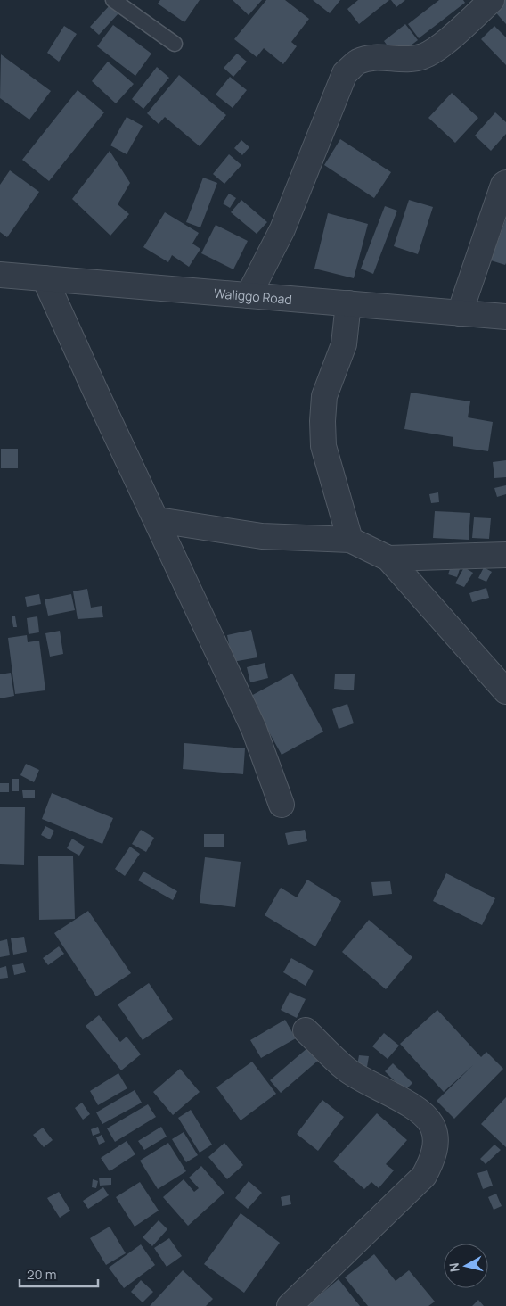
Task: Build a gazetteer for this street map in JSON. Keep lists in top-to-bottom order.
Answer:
{
  "streets": {
    "street": ["Waliggo Road"]
  },
  "scale_bar": "20 m",
  "north": "left"
}
